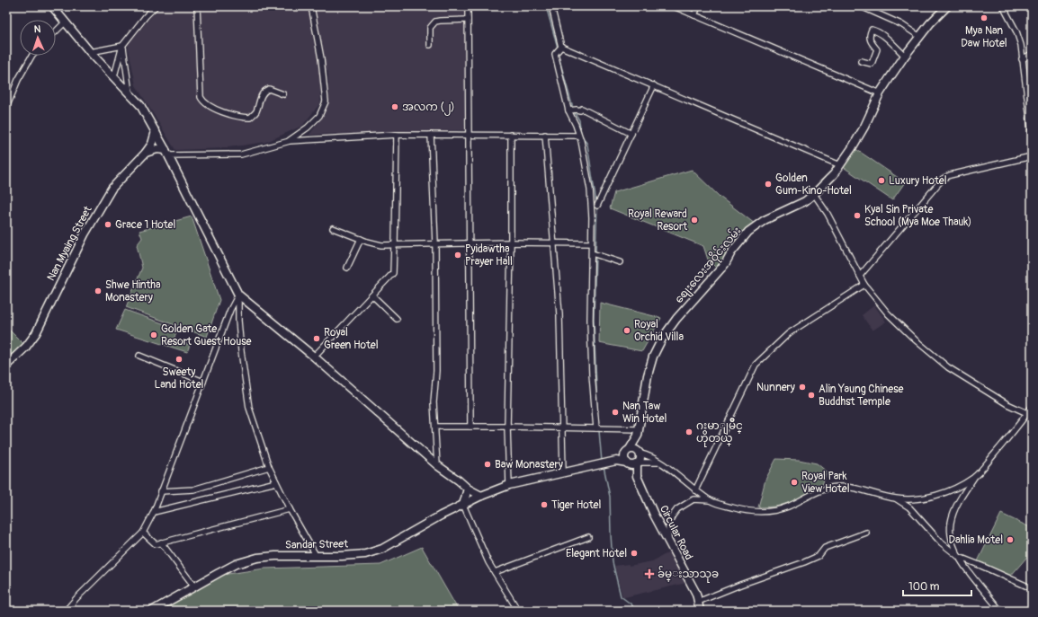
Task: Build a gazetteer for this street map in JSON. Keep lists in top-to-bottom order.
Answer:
{
  "streets": {
    "street": [
      "Nan Myaing Street",
      "စျေးလေးအဝိုင်းလမ်း",
      "Circular Road",
      "Sandar Street"
    ]
  },
  "places": {
    "other": [
      "Mya Nan Daw Hotel",
      "အလက (၂)",
      "Luxury Hotel",
      "Golden Gum-Kino-Hotel",
      "Kyal Sin Private School (Mya Moe Thauk)",
      "Royal Reward Resort",
      "Grace 1 Hotel",
      "Pyidawtha Prayer Hall",
      "Shwe Hintha Monastery",
      "Royal Orchid Villa",
      "Golden Gate Resort Guest House",
      "Royal Green Hotel",
      "Sweety Land Hotel",
      "Nunnery",
      "Alin Yaung Chinese Buddhst Temple",
      "Nan Taw Win Hotel",
      "ဂႏမာျမိဳင္ ဟိုတယ္",
      "Baw Monastery",
      "Royal Park View Hotel",
      "Tiger Hotel",
      "Dahlia Motel",
      "Elegant Hotel"
    ],
    "health": ["ခ်မ္းသာသုခ"]
  },
  "scale_bar": "100 m",
  "north": "top"
}
